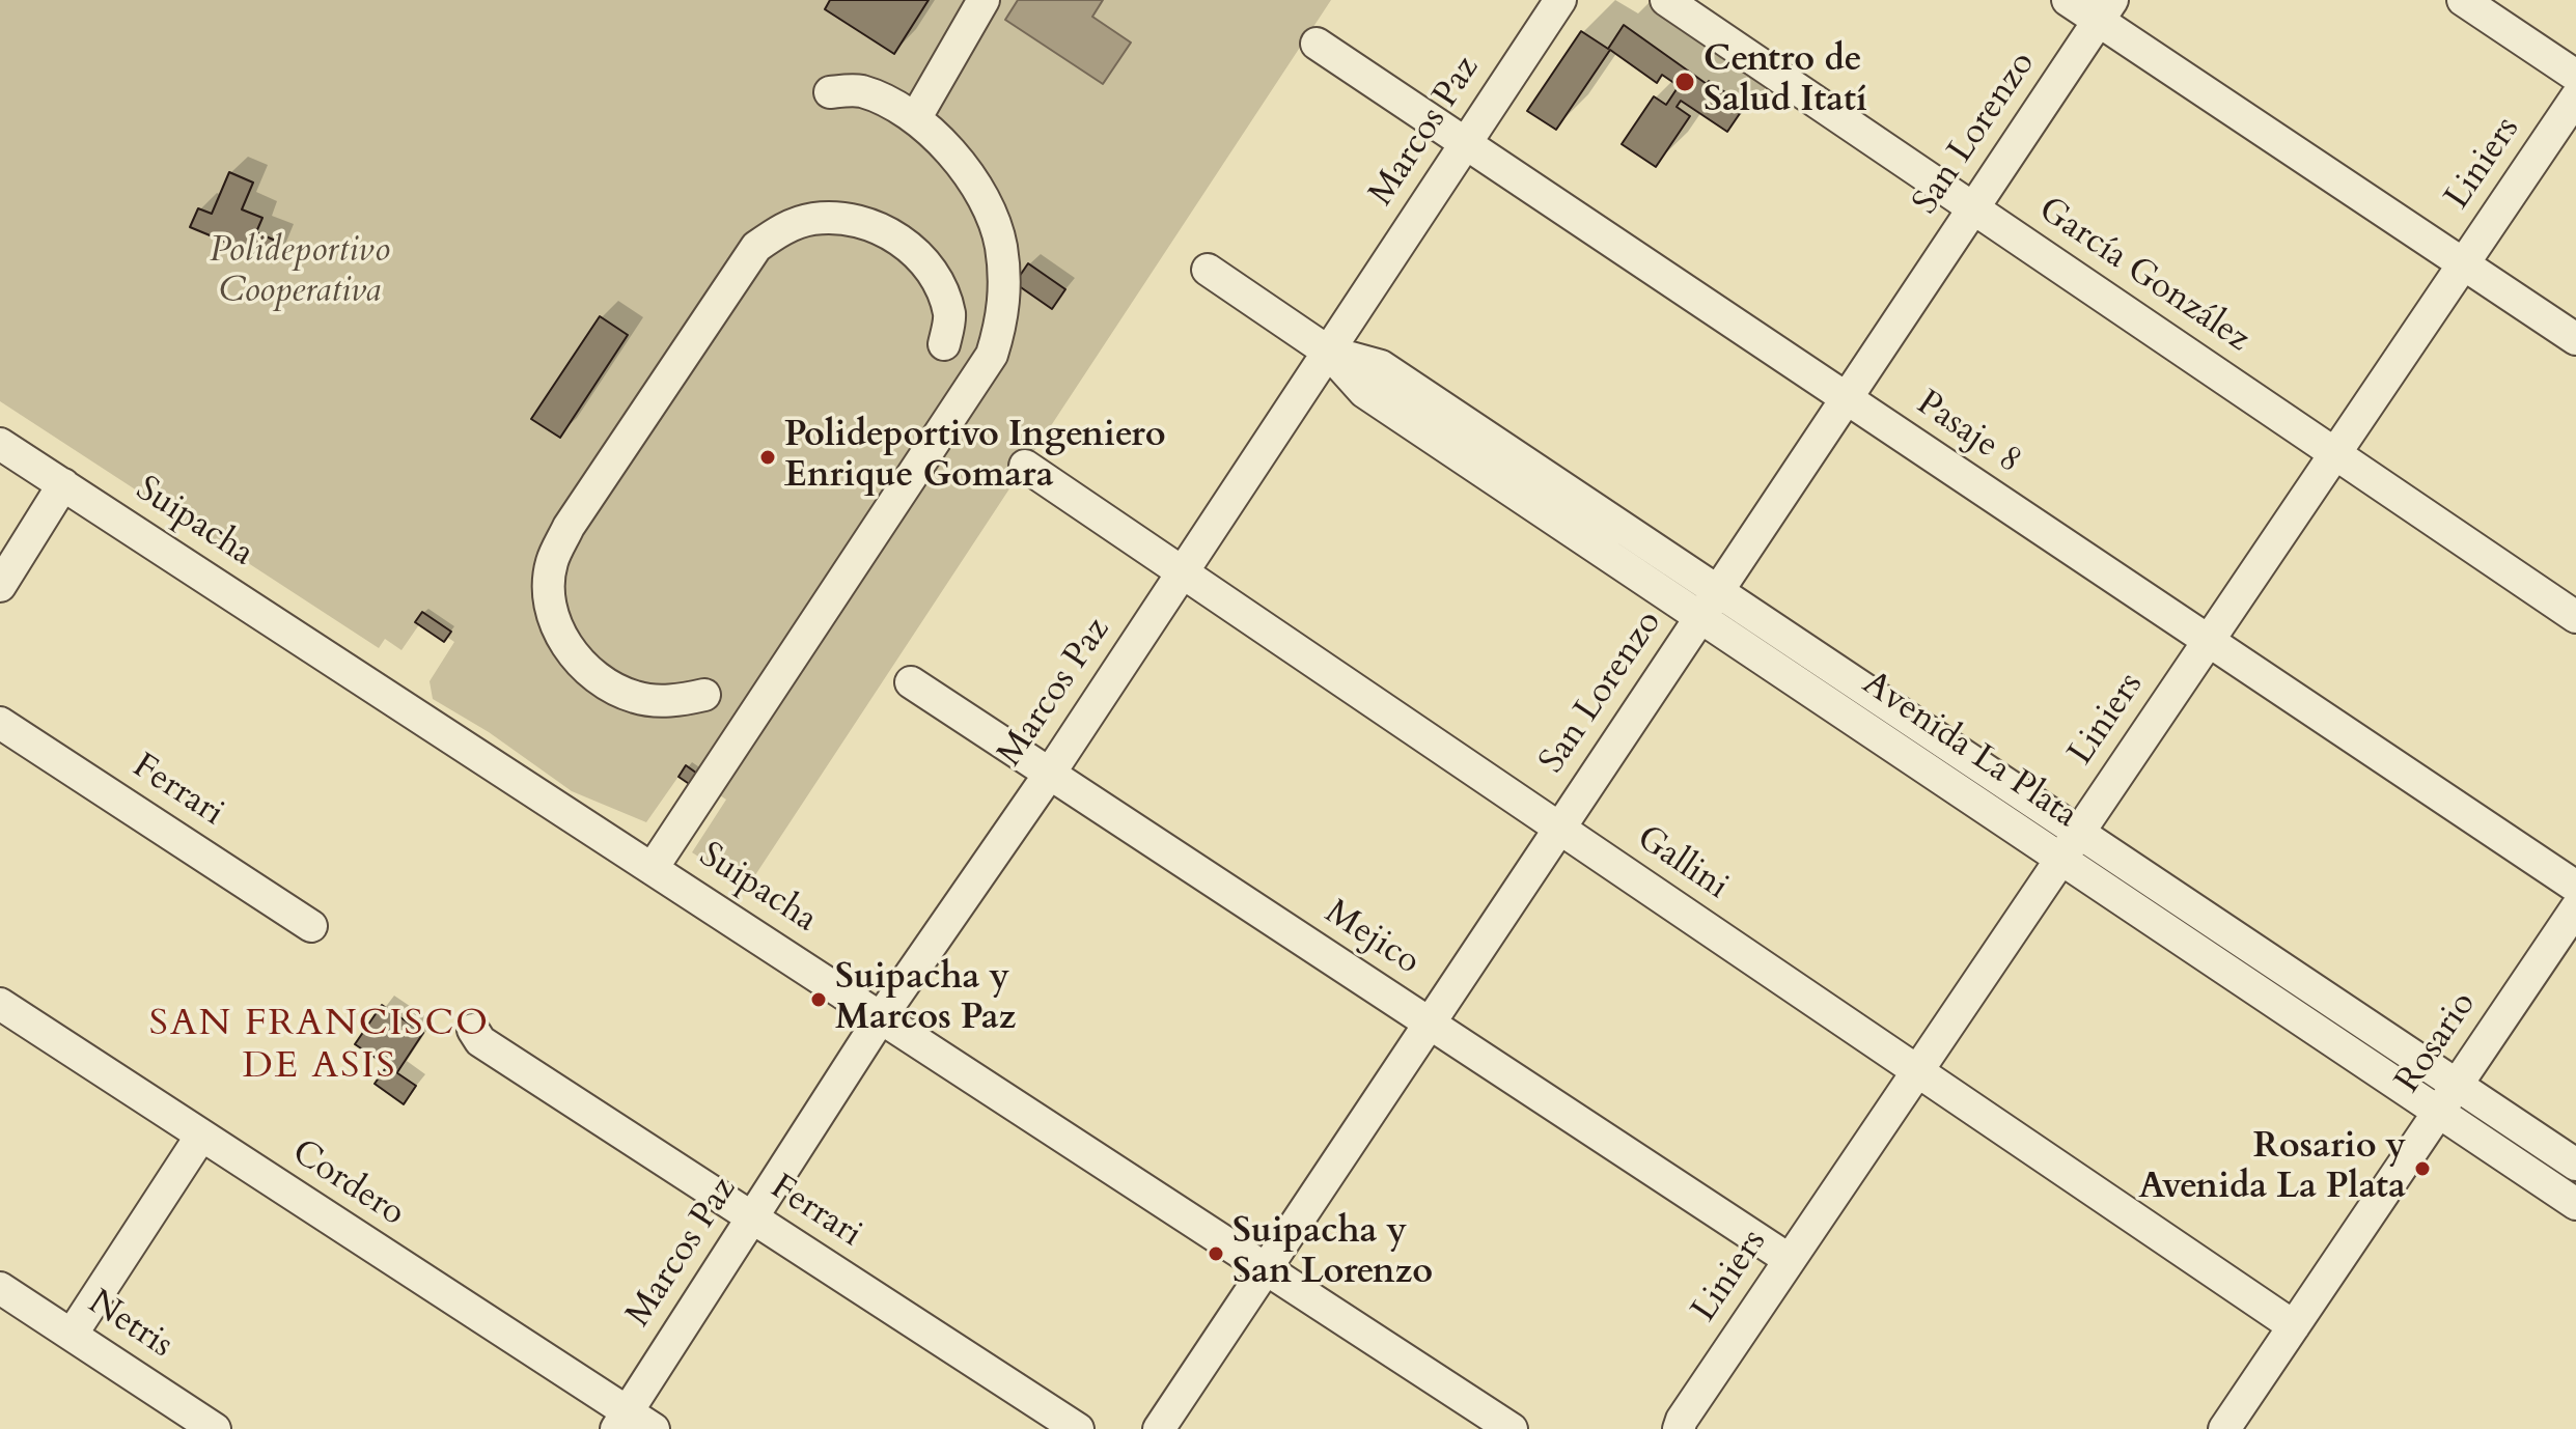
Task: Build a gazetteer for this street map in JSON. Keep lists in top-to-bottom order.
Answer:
{
  "streets": {
    "street": [
      "Marcos Paz",
      "San Lorenzo",
      "Liniers",
      "García González",
      "Pasaje 8",
      "Suipacha",
      "Avenida La Plata",
      "Ferrari",
      "Gallini",
      "Mejico",
      "Rosario",
      "Cordero",
      "Netris"
    ]
  },
  "crossings": [
    ["Marcos Paz", "Pasaje 8"],
    ["Marcos Paz", "Suipacha"],
    ["Marcos Paz", "Avenida La Plata"],
    ["Marcos Paz", "Ferrari"],
    ["Marcos Paz", "Gallini"],
    ["Marcos Paz", "Mejico"],
    ["Marcos Paz", "Cordero"],
    ["San Lorenzo", "García González"],
    ["San Lorenzo", "Pasaje 8"],
    ["San Lorenzo", "Suipacha"],
    ["San Lorenzo", "Avenida La Plata"],
    ["San Lorenzo", "Gallini"],
    ["San Lorenzo", "Mejico"],
    ["Liniers", "García González"],
    ["Liniers", "Pasaje 8"],
    ["Liniers", "Avenida La Plata"],
    ["Liniers", "Gallini"],
    ["Liniers", "Mejico"],
    ["Avenida La Plata", "Rosario"],
    ["Gallini", "Rosario"]
  ],
  "districts": ["SAN FRANCISCO DE ASIS"],
  "parks": ["Polideportivo Cooperativa"],
  "places": [
    "Centro de Salud Itatí",
    "Polideportivo Ingeniero Enrique Gomara",
    "Suipacha y Marcos Paz",
    "Rosario y Avenida La Plata",
    "Suipacha y San Lorenzo"
  ]
}
